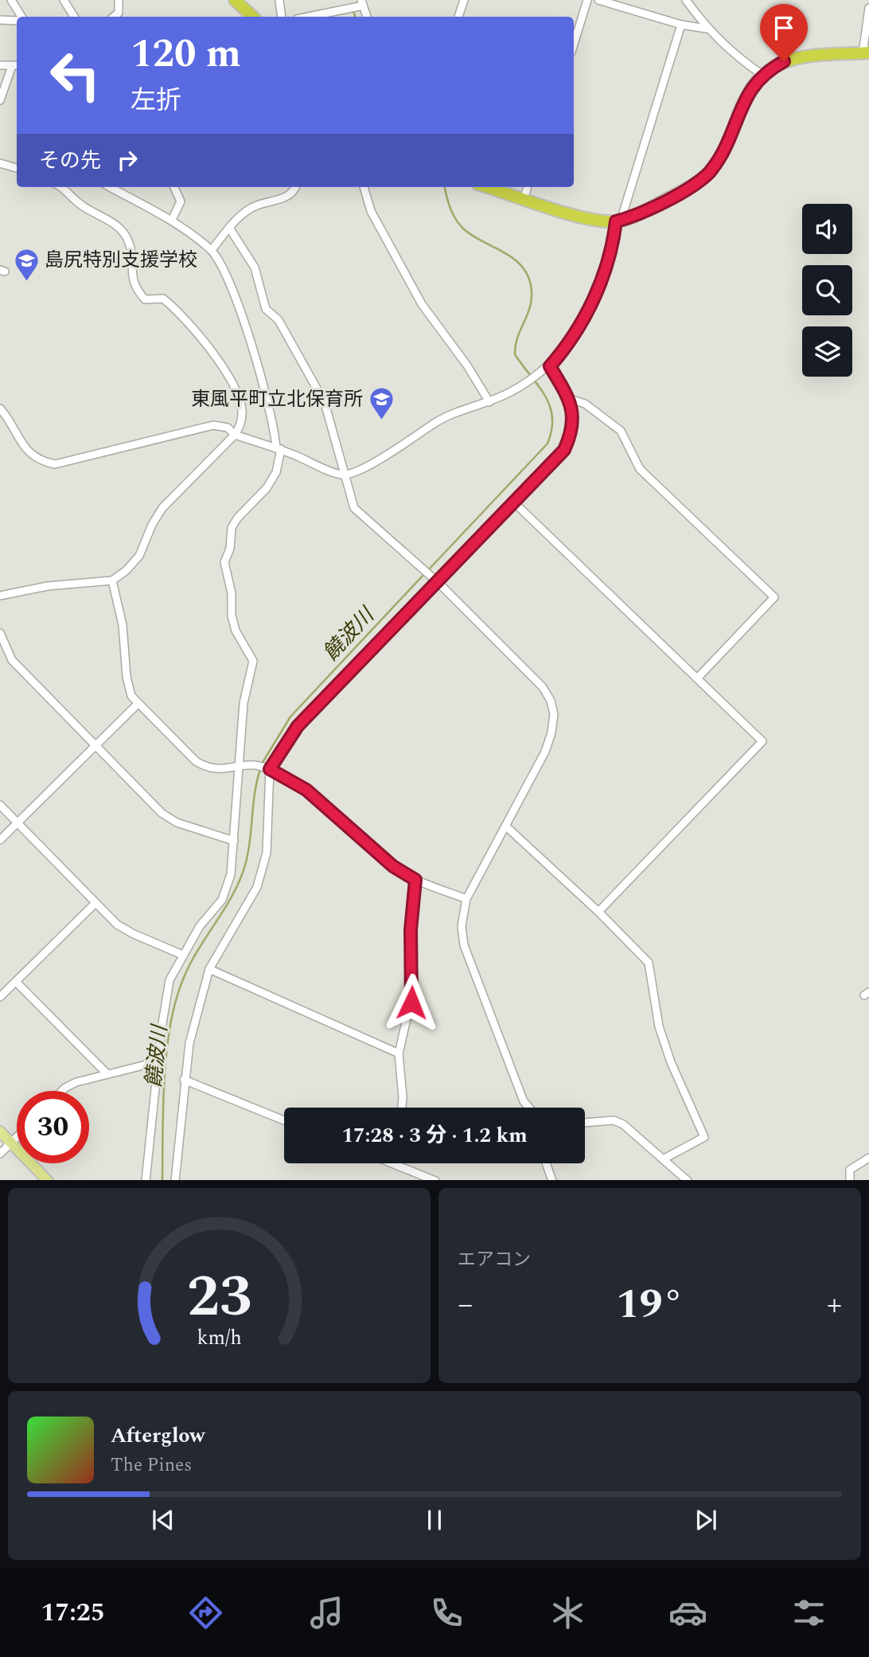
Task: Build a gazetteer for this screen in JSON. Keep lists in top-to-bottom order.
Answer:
{
  "water": ["饒波川"],
  "places": {
    "school or university": ["島尻特別支援学校", "東風平町立北保育所"]
  },
  "page": {
    "turn": ["120 m", "左折"],
    "then": "その先",
    "limit": "30",
    "trip": "17:28 · 3 分 · 1.2 km",
    "tile": "エアコン",
    "heat": ["−", "19°", "+"],
    "song": ["Afterglow", "The Pines"],
    "tabs": "17:25",
    "gauge": ["23", "km/h"]
  }
}
